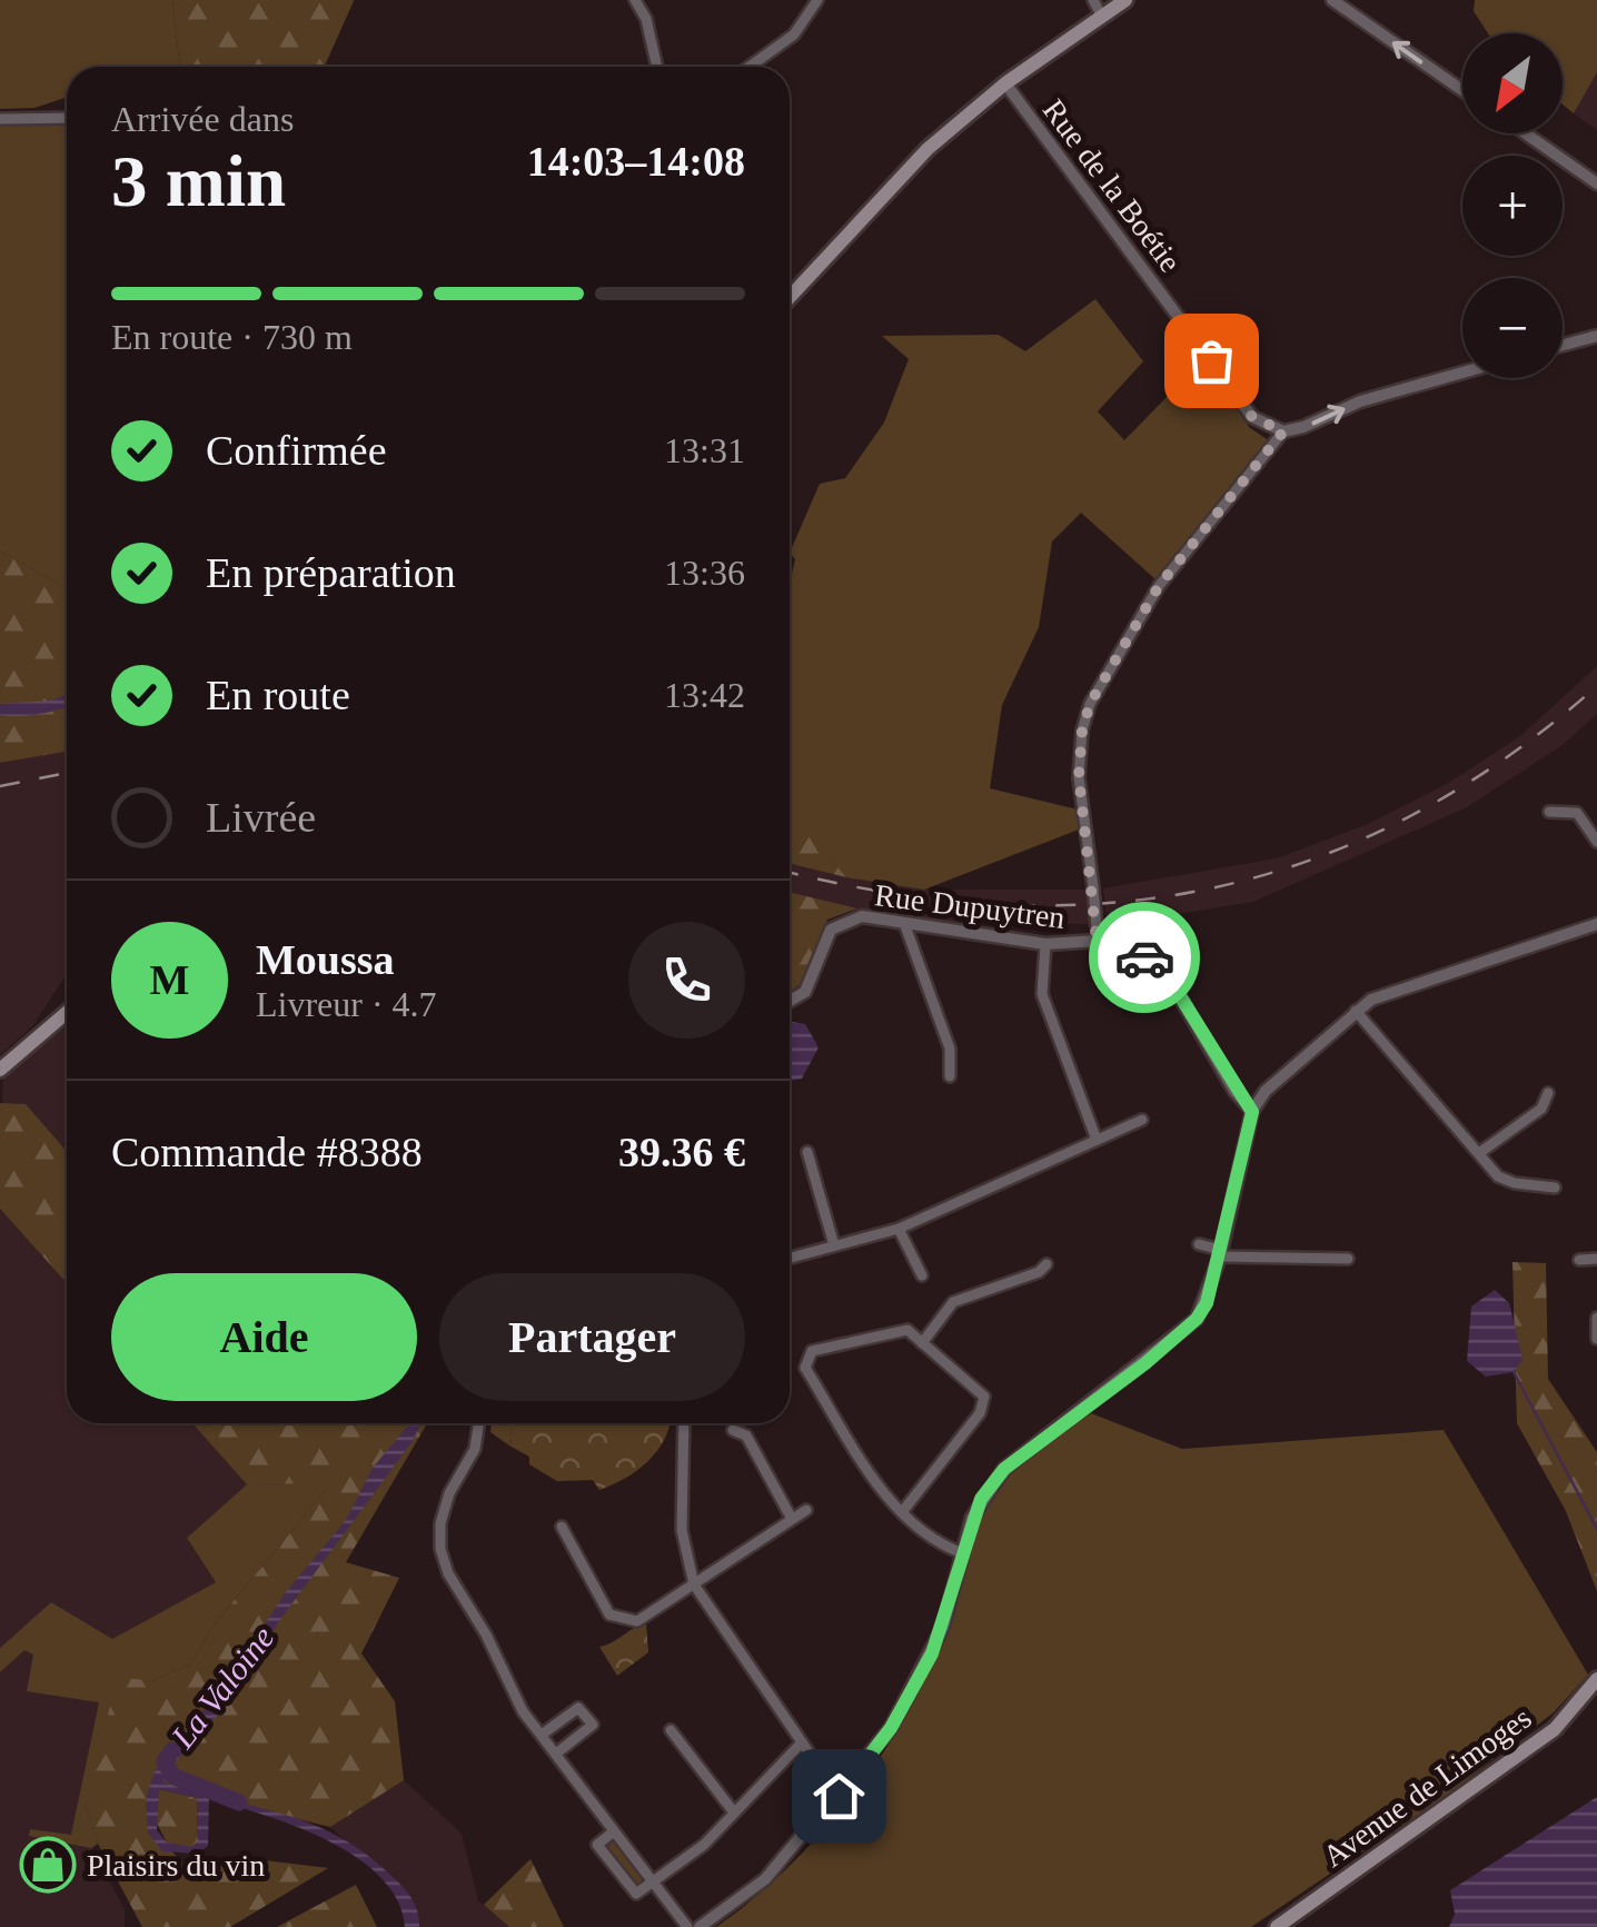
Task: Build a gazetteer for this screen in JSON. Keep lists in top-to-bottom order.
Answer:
{
  "streets": {
    "main road": ["Avenue de Limoges"],
    "street": ["Rue de la Boétie", "Rue Dupuytren"]
  },
  "water": ["La Valoine"],
  "places": {
    "shop": ["Plaisirs du vin"]
  },
  "north": "bottom left",
  "page": {
    "map_buttons": ["+", "−"],
    "heading": ["3 min", "Arrivée dans", "14:03–14:08"],
    "panel": [
      "Moussa",
      "Livreur · 4.7",
      "Commande #8388",
      "39.36 €"
    ],
    "bar": "En route · 730 m",
    "list": [
      ["Confirmée", "13:31"],
      ["En préparation", "13:36"],
      ["En route", "13:42"],
      "Livrée"
    ],
    "round": "M",
    "buttons": ["Aide", "Partager"]
  }
}
